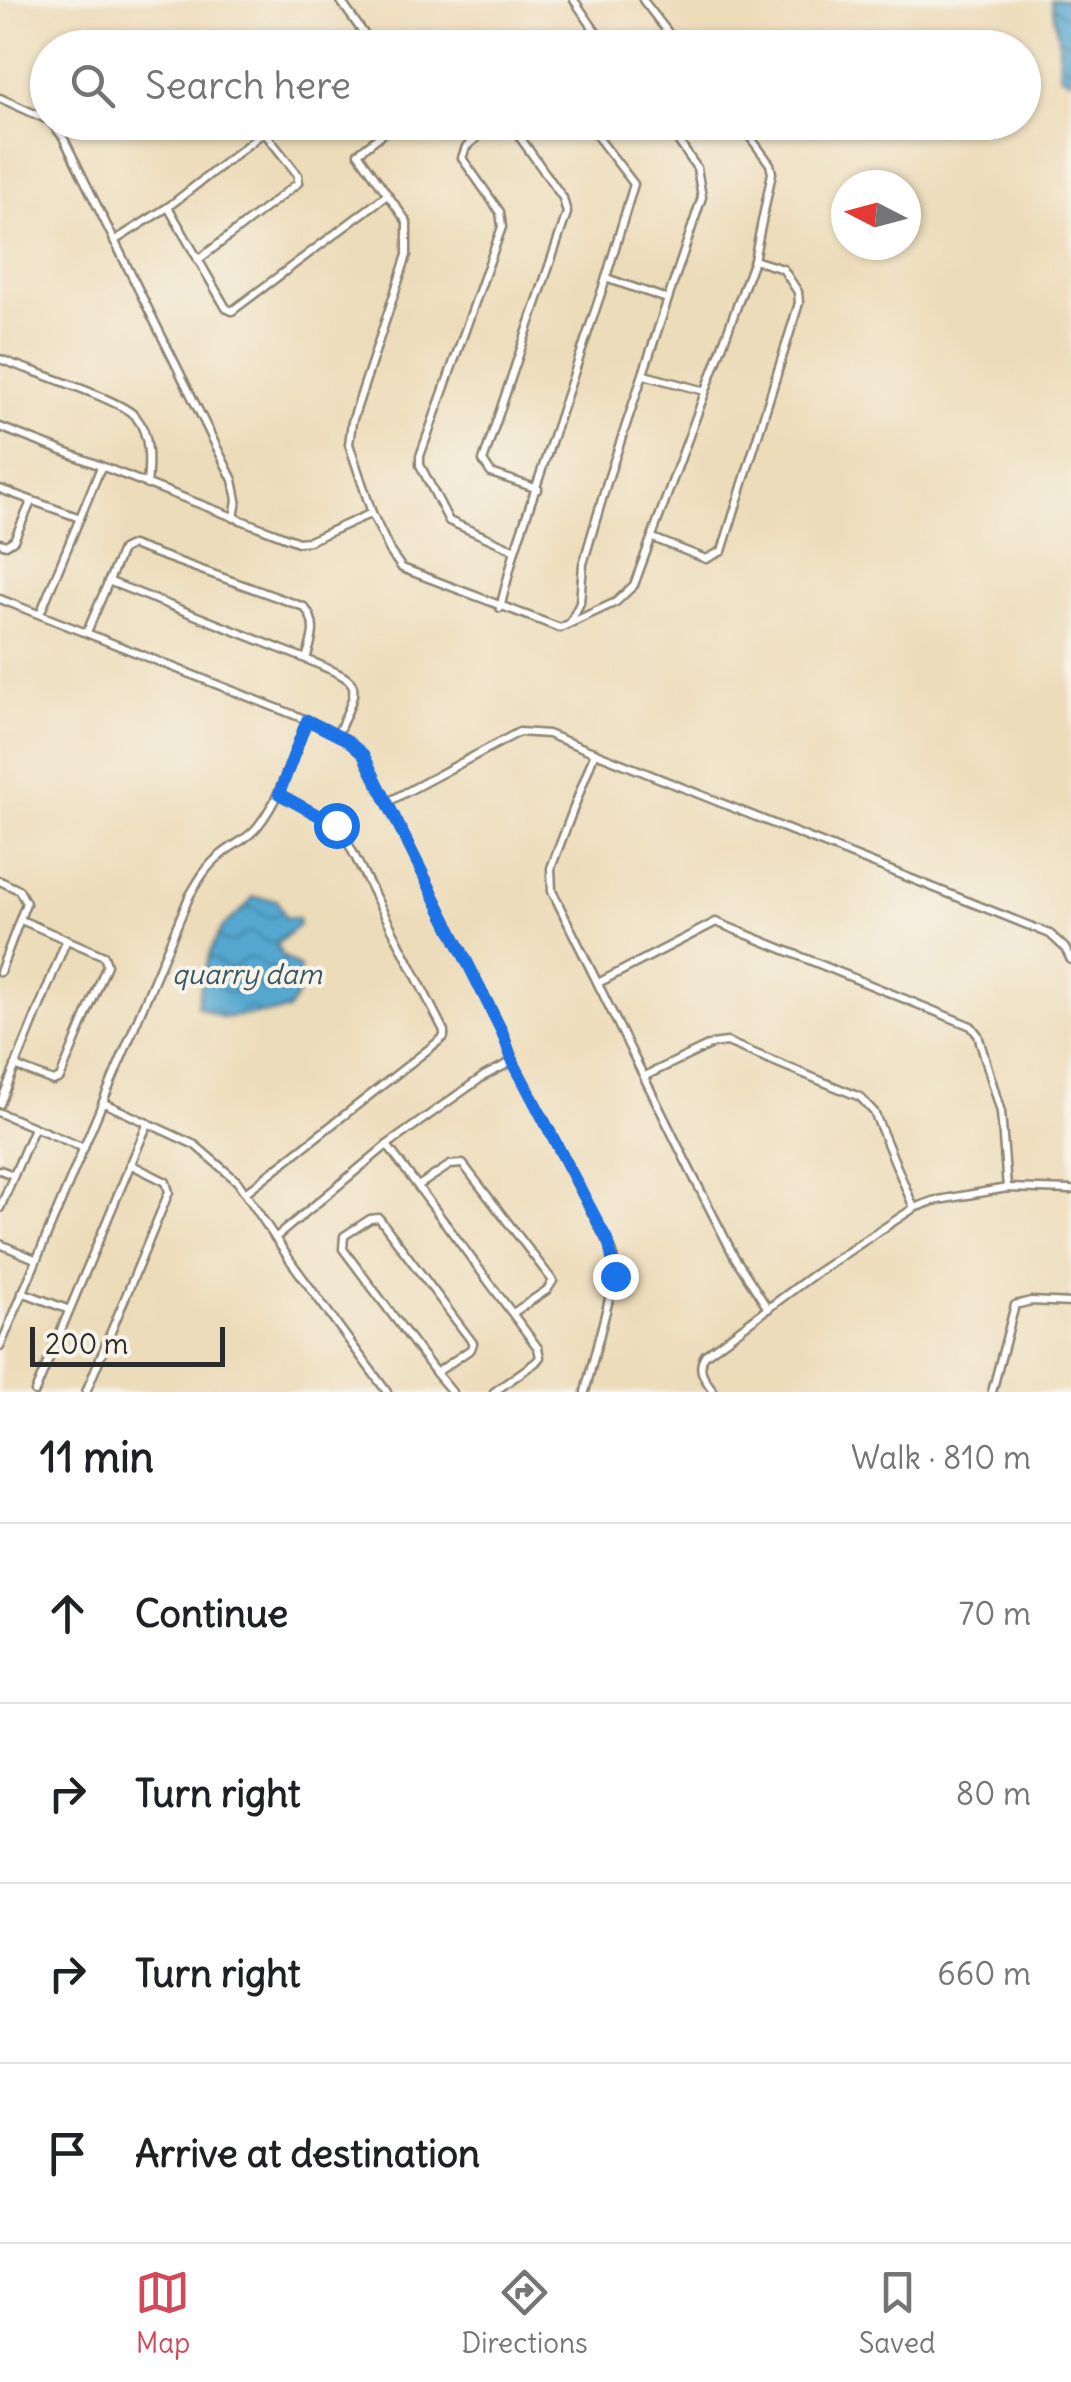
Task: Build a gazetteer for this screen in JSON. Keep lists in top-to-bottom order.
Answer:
{
  "water": ["quarry dam"],
  "scale_bar": "200 m",
  "north": "left",
  "page": {
    "search": "Search here",
    "scale": "200 m",
    "heading": ["11 min", "Walk · 810 m"],
    "list": [
      ["Continue", "70 m"],
      ["Turn right", "80 m"],
      ["Turn right", "660 m"],
      "Arrive at destination"
    ],
    "nav": ["Map", "Directions", "Saved"]
  }
}
